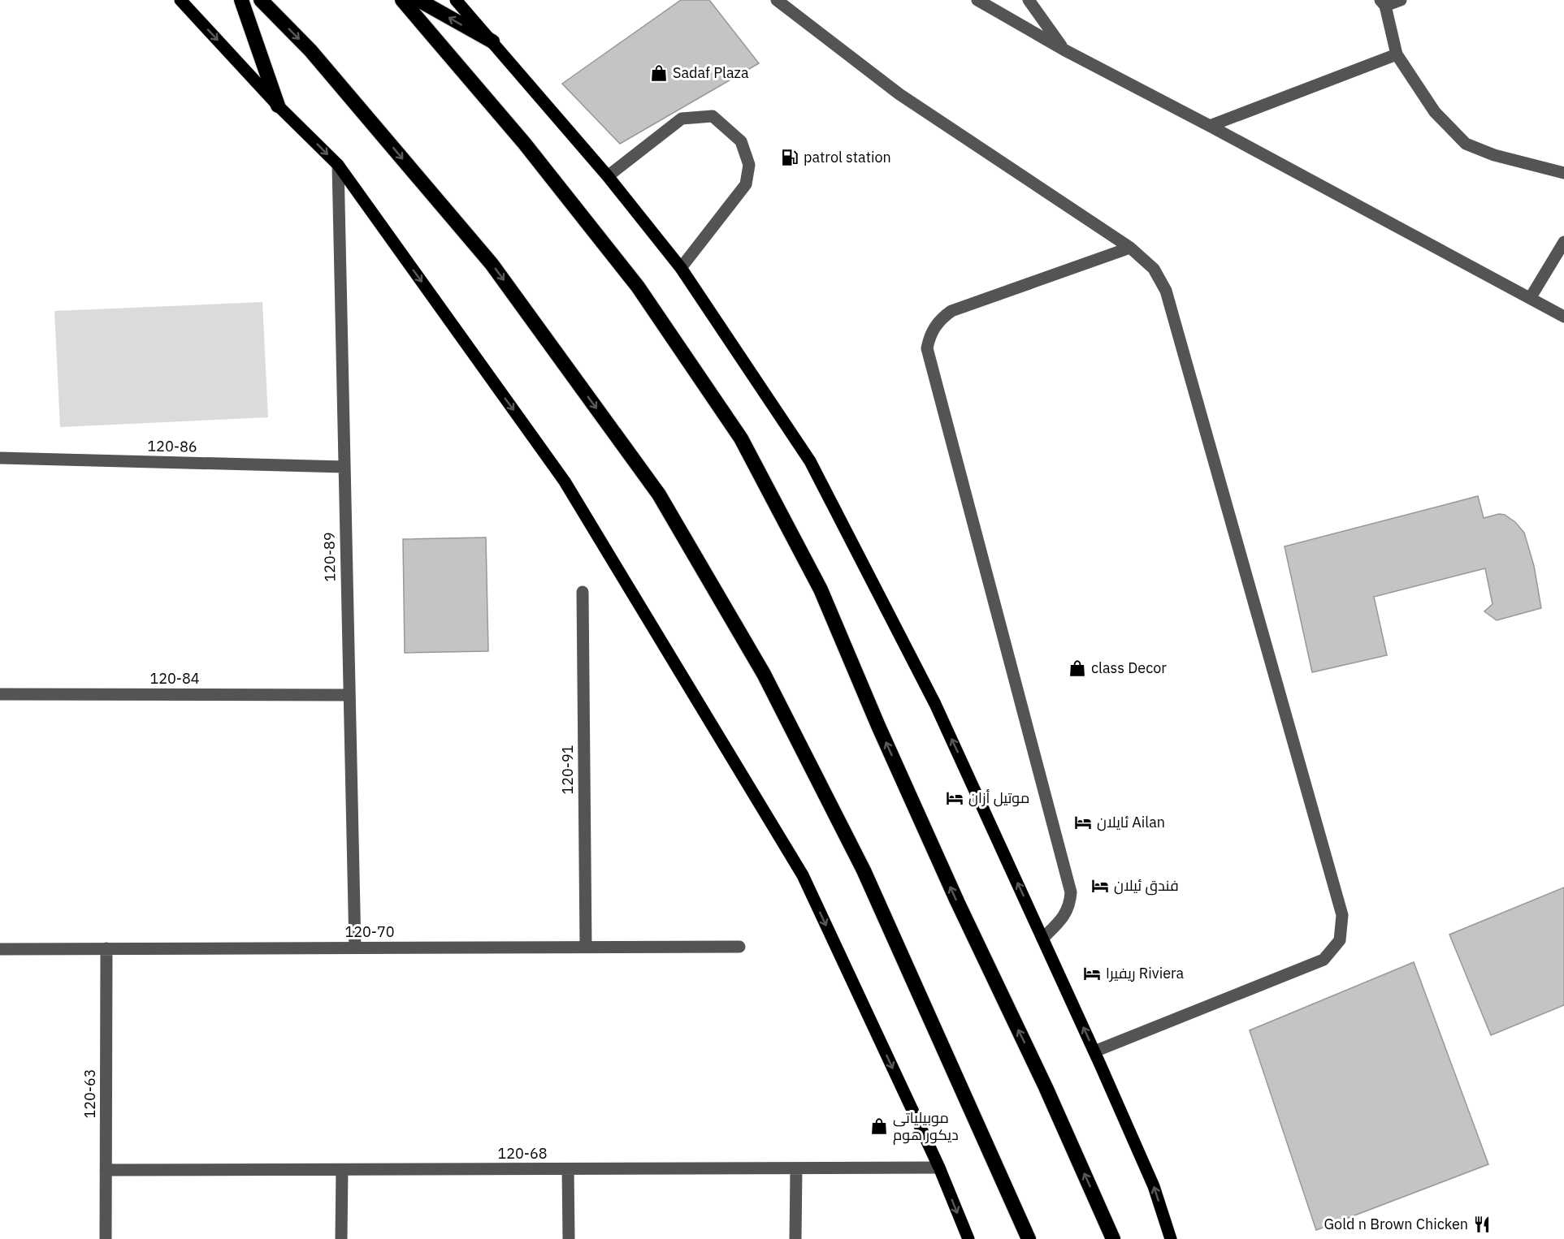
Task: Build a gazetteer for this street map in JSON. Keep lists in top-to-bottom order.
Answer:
{
  "streets": {
    "street": [
      "120-86",
      "120-89",
      "120-84",
      "120-91",
      "120-70",
      "120-63",
      "120-68"
    ]
  },
  "crossings": [
    ["120-86", "120-89"],
    ["120-89", "120-84"],
    ["120-89", "120-70"],
    ["120-91", "120-70"],
    ["120-70", "120-63"],
    ["120-63", "120-68"]
  ],
  "places": {
    "shop": ["Sadaf Plaza", "class Decor", "موبیلیاتی دیکور هوم"],
    "fuel station": ["patrol station"],
    "hotel": [
      "موتيل أزان",
      "ئایلان Ailan",
      "فندق ئيلان",
      "ریفیرا Riviera"
    ],
    "restaurant": ["Gold n Brown Chicken"]
  }
}
